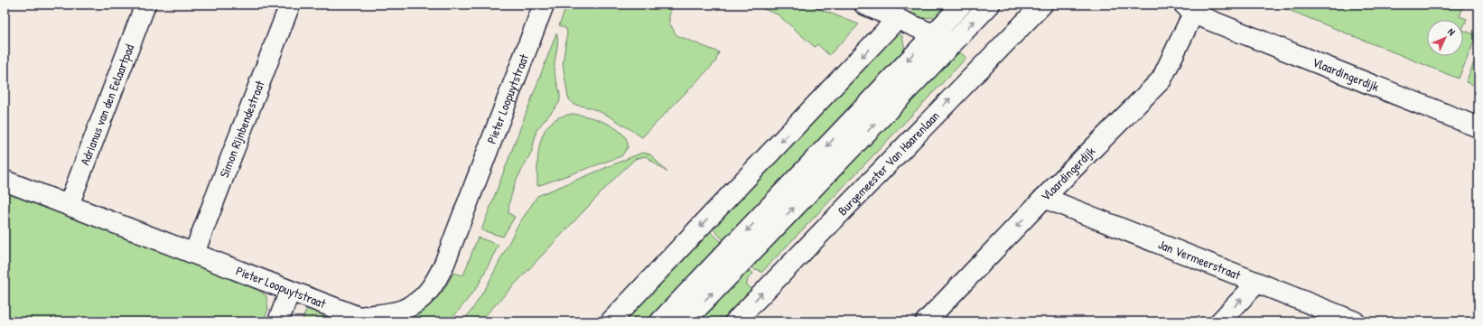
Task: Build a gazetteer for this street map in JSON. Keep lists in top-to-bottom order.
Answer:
{
  "streets": {
    "street": [
      "Vlaardingerdijk",
      "Pieter Loopuytstraat",
      "Adrianus van den Eelaartpad",
      "Simon Rijnbendestraat",
      "Burgemeester Van Haarenlaan",
      "Jan Vermeerstraat"
    ]
  },
  "crossings": [
    ["Vlaardingerdijk", "Jan Vermeerstraat"],
    ["Pieter Loopuytstraat", "Adrianus van den Eelaartpad"],
    ["Pieter Loopuytstraat", "Simon Rijnbendestraat"]
  ],
  "north": "top right"
}
